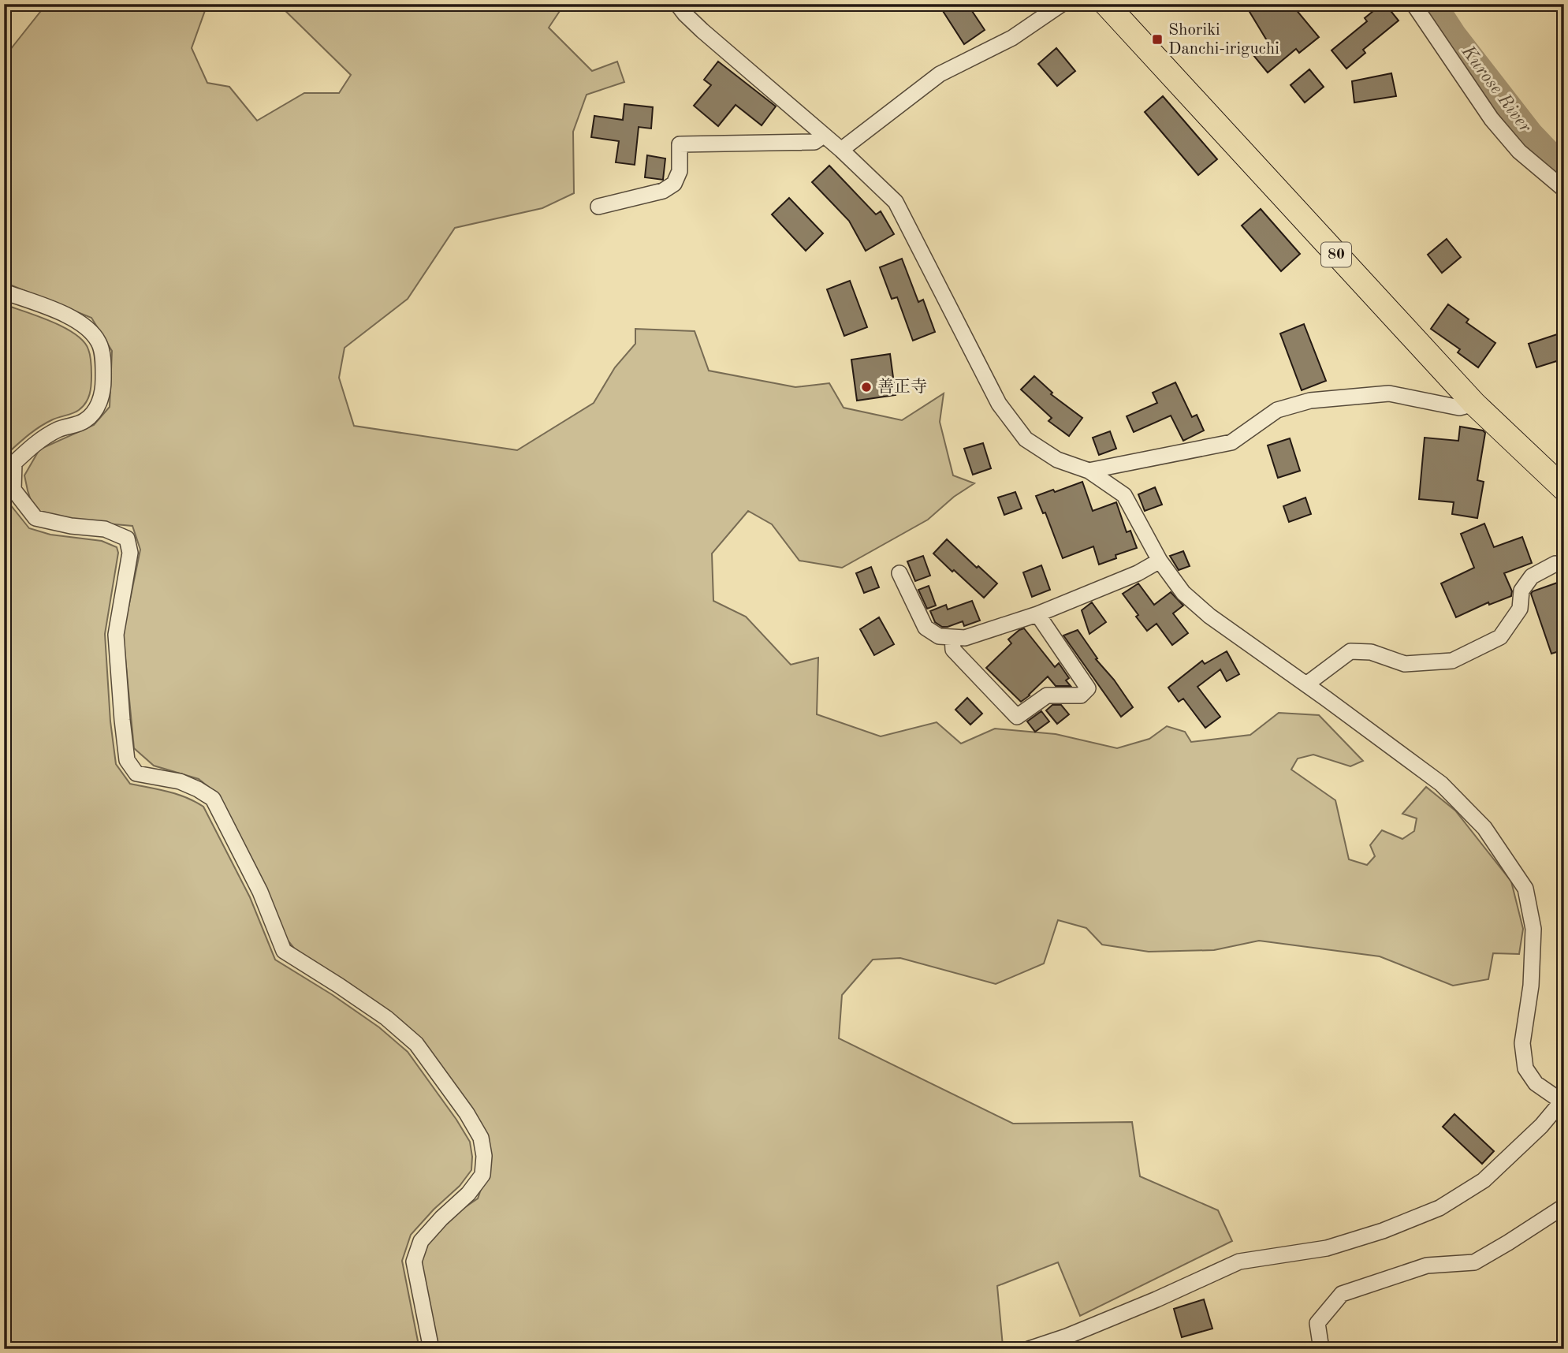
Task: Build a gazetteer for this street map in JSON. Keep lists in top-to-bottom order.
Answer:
{
  "streets": {
    "main road": ["80"]
  },
  "water": ["Kurose River"],
  "places": {
    "transit": ["Shoriki Danchi-iriguchi"],
    "other": ["善正寺"]
  }
}
